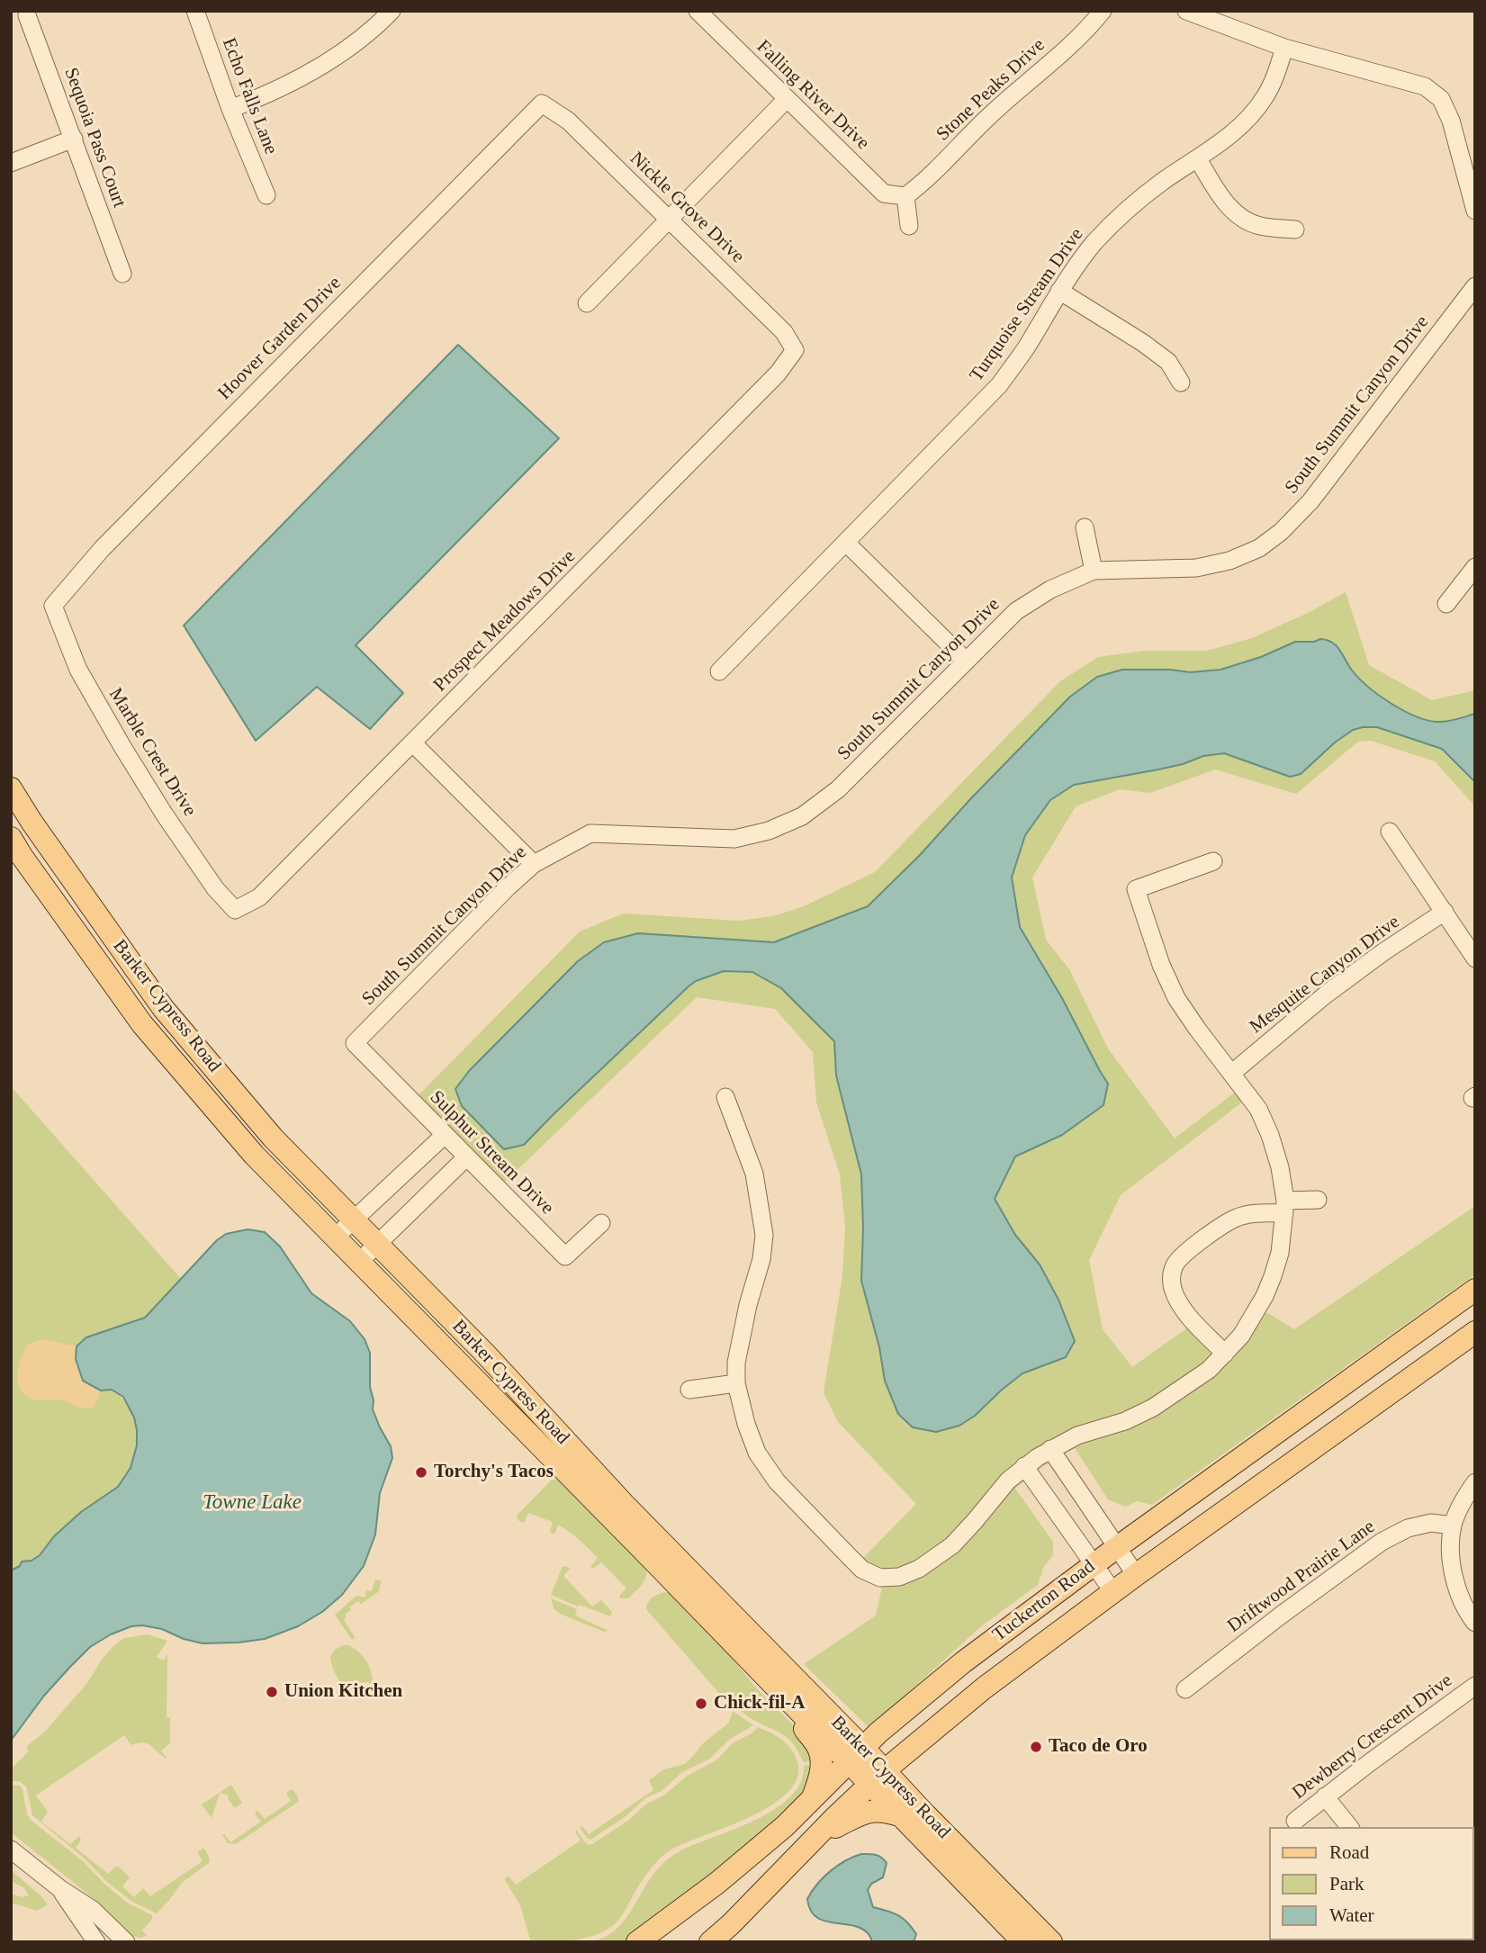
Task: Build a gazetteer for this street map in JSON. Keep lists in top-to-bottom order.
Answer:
{
  "streets": {
    "main road": ["Barker Cypress Road", "Tuckerton Road"],
    "street": [
      "Stone Peaks Drive",
      "Falling River Drive",
      "Echo Falls Lane",
      "Sequoia Pass Court",
      "Nickle Grove Drive",
      "Turquoise Stream Drive",
      "Hoover Garden Drive",
      "South Summit Canyon Drive",
      "Prospect Meadows Drive",
      "Marble Crest Drive",
      "Mesquite Canyon Drive",
      "Sulphur Stream Drive",
      "Driftwood Prairie Lane",
      "Dewberry Crescent Drive"
    ]
  },
  "crossings": [
    ["Stone Peaks Drive", "Falling River Drive"],
    ["Nickle Grove Drive", "Hoover Garden Drive"],
    ["Nickle Grove Drive", "Prospect Meadows Drive"],
    ["Hoover Garden Drive", "Marble Crest Drive"],
    ["South Summit Canyon Drive", "Sulphur Stream Drive"],
    ["Prospect Meadows Drive", "Marble Crest Drive"],
    ["Barker Cypress Road", "Tuckerton Road"]
  ],
  "water": ["Towne Lake"],
  "places": [
    "Torchy's Tacos",
    "Union Kitchen",
    "Chick-fil-A",
    "Taco de Oro"
  ],
  "legend": ["Road", "Park", "Water"]
}
